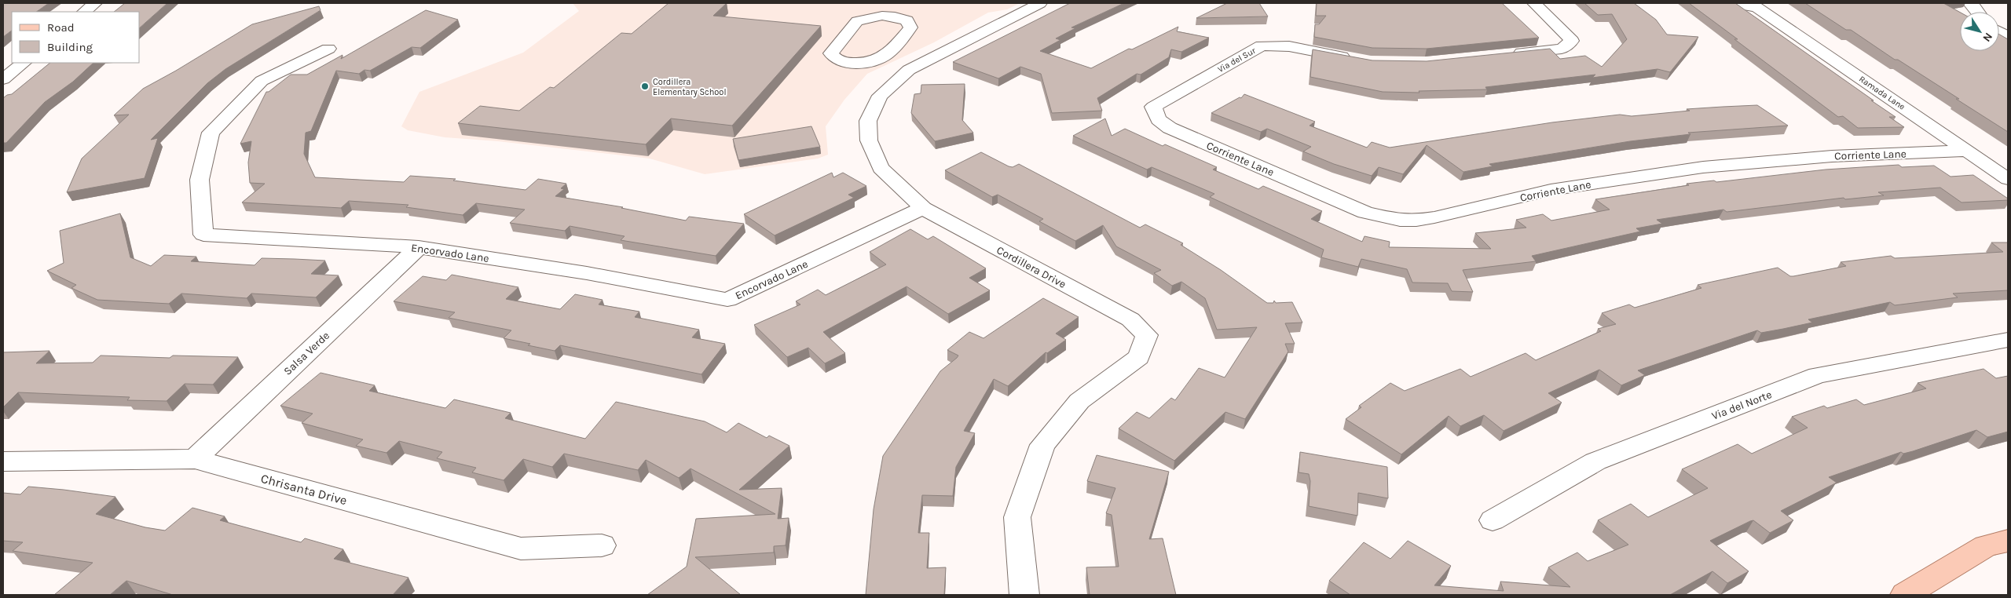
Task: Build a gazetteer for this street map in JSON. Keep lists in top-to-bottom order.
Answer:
{
  "streets": {
    "street": [
      "Via del Sur",
      "Ramada Lane",
      "Corriente Lane",
      "Encorvado Lane",
      "Cordillera Drive",
      "Salsa Verde",
      "Via del Norte",
      "Chrisanta Drive"
    ]
  },
  "crossings": [
    ["Via del Sur", "Corriente Lane"],
    ["Ramada Lane", "Corriente Lane"],
    ["Encorvado Lane", "Cordillera Drive"],
    ["Encorvado Lane", "Salsa Verde"],
    ["Salsa Verde", "Chrisanta Drive"]
  ],
  "places": ["Cordillera Elementary School"],
  "legend": ["Road", "Building"],
  "north": "bottom right"
}
